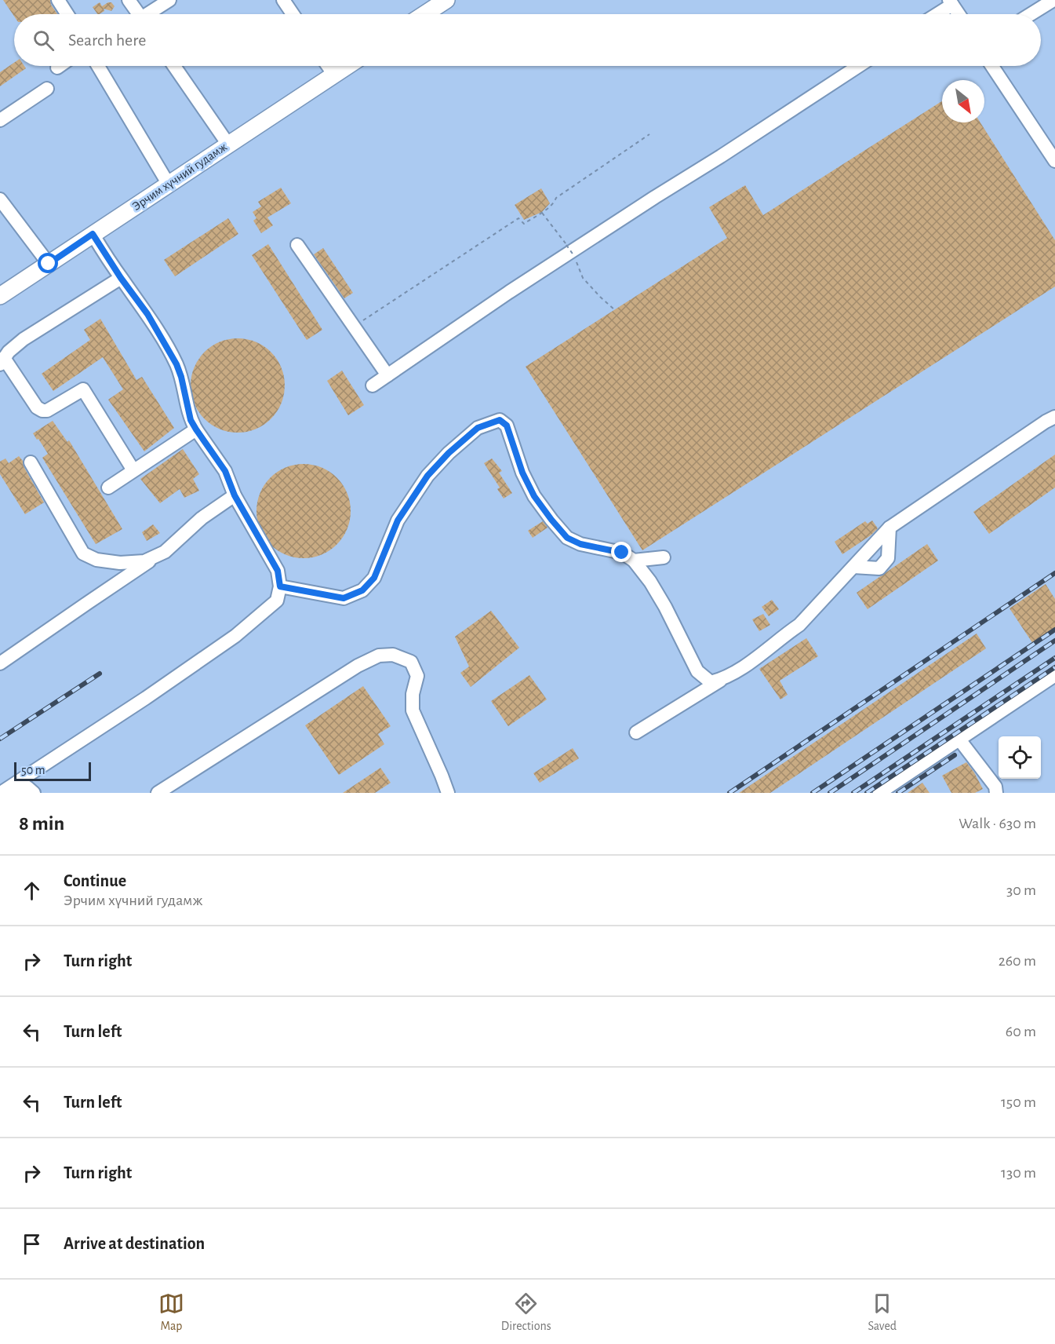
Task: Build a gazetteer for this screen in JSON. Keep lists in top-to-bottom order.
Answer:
{
  "streets": {
    "main road": ["Эрчим хүчний гудамж"]
  },
  "scale_bar": "50 m",
  "north": "bottom right",
  "page": {
    "search": "Search here",
    "scale": "50 m",
    "heading": ["8 min", "Walk · 630 m"],
    "list": [
      ["Continue", "Эрчим хүчний гудамж", "30 m"],
      ["Turn right", "260 m"],
      ["Turn left", "60 m"],
      ["Turn left", "150 m"],
      ["Turn right", "130 m"],
      "Arrive at destination"
    ],
    "nav": ["Map", "Directions", "Saved"]
  }
}
